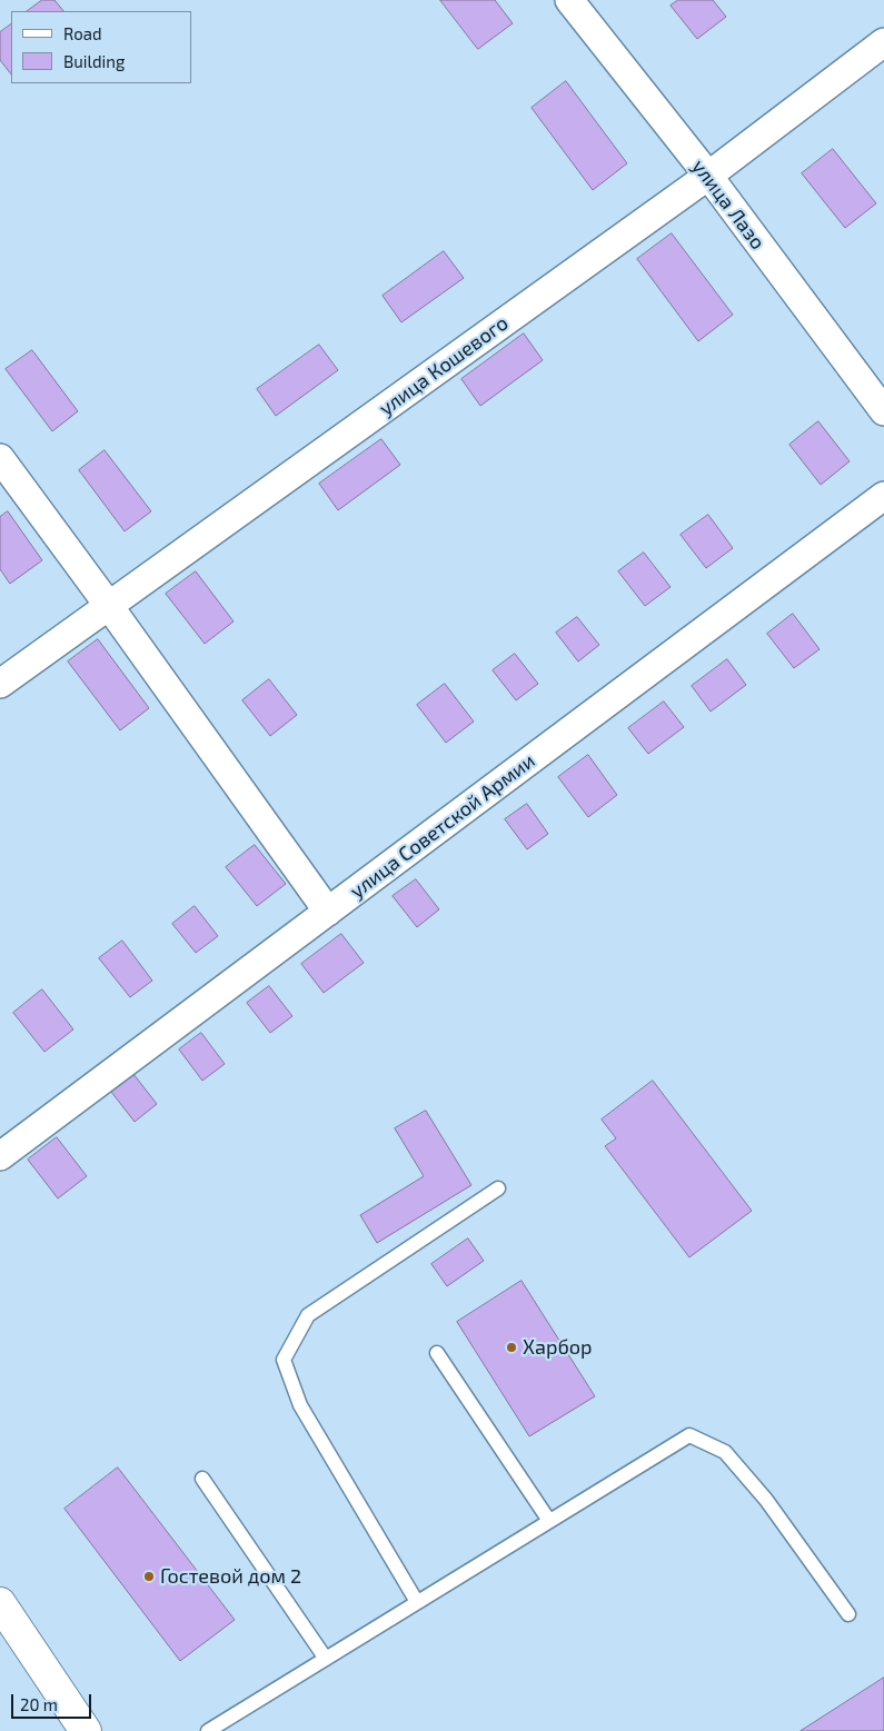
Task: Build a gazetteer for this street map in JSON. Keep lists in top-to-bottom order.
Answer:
{
  "streets": {
    "street": ["улица Лазо", "улица Кошевого", "улица Советской Армии"]
  },
  "crossings": [
    ["улица Лазо", "улица Кошевого"]
  ],
  "places": ["Харбор", "Гостевой дом 2"],
  "legend": ["Road", "Building"],
  "scale_bar": "20 m"
}
